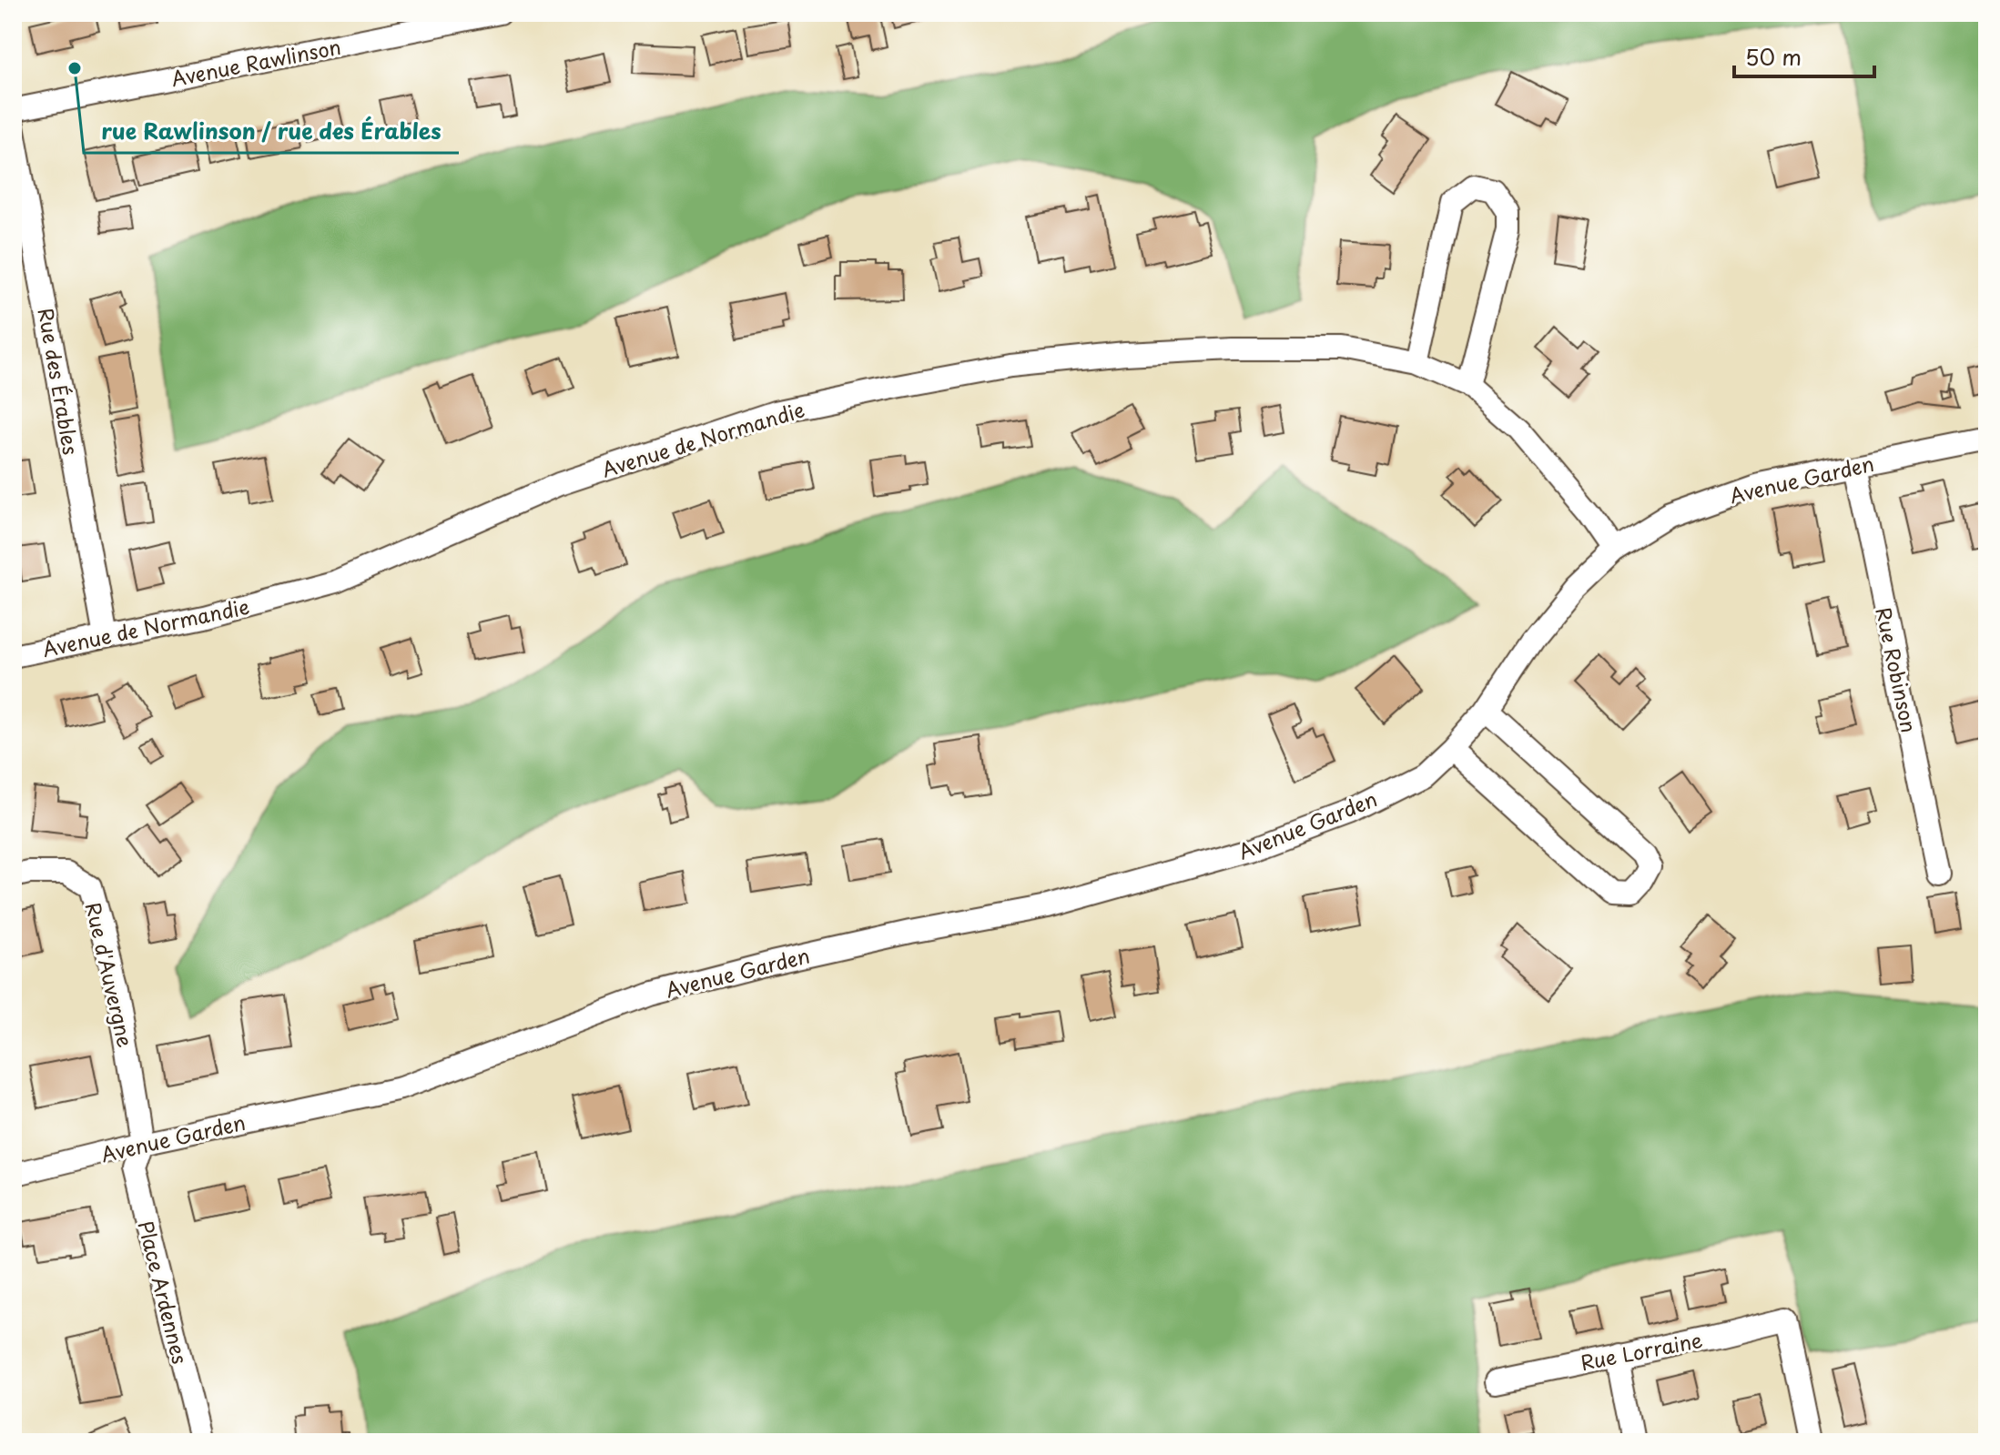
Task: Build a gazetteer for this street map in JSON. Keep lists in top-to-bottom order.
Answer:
{
  "streets": {
    "street": [
      "Avenue Rawlinson",
      "Rue des Érables",
      "Avenue de Normandie",
      "Avenue Garden",
      "Rue Robinson",
      "Rue d'Auvergne",
      "Place Ardennes",
      "Rue Lorraine"
    ]
  },
  "crossings": [
    ["Rue des Érables", "Avenue de Normandie"],
    ["Avenue de Normandie", "Avenue Garden"],
    ["Avenue Garden", "Rue Robinson"],
    ["Avenue Garden", "Rue d'Auvergne"],
    ["Avenue Garden", "Place Ardennes"],
    ["Rue d'Auvergne", "Place Ardennes"]
  ],
  "places": ["rue Rawlinson / rue des Érables"],
  "scale_bar": "50 m"
}
